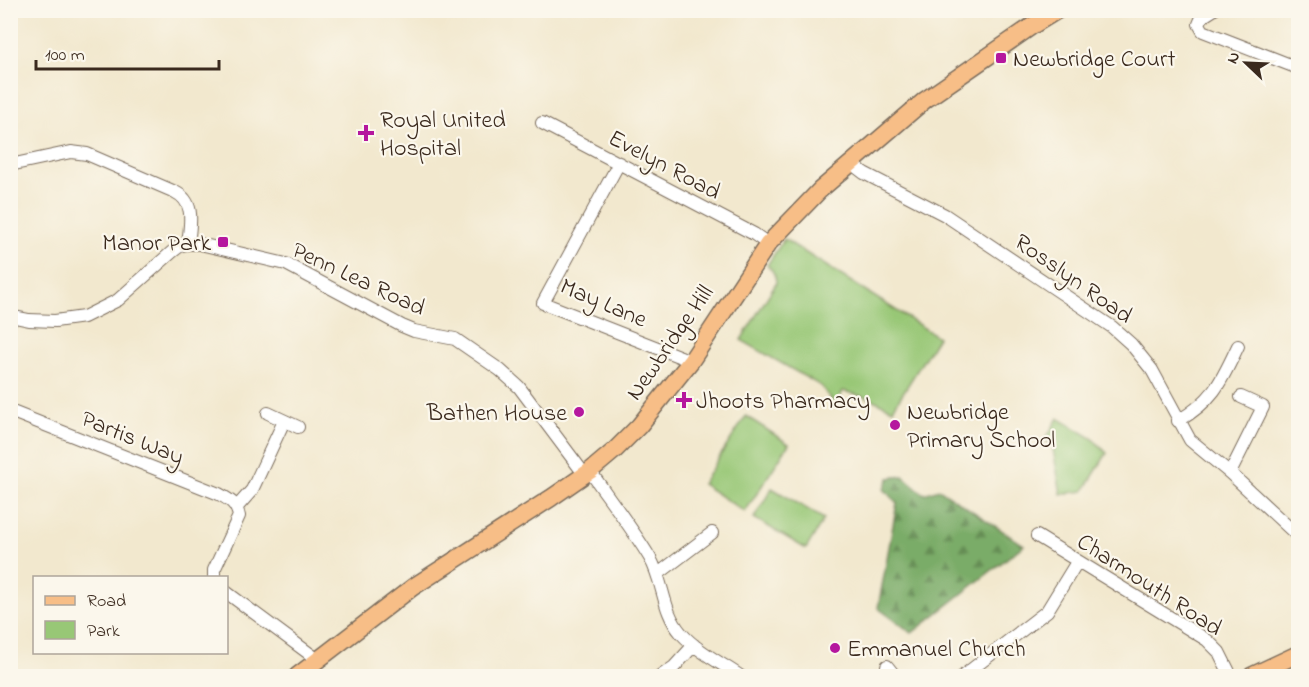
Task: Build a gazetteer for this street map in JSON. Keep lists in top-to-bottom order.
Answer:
{
  "streets": {
    "main road": ["Newbridge Hill"],
    "street": [
      "Evelyn Road",
      "Penn Lea Road",
      "Rosslyn Road",
      "May Lane",
      "Partis Way",
      "Charmouth Road"
    ]
  },
  "crossings": [
    ["Evelyn Road", "May Lane"],
    ["Evelyn Road", "Newbridge Hill"],
    ["Penn Lea Road", "Newbridge Hill"],
    ["Rosslyn Road", "Newbridge Hill"],
    ["May Lane", "Newbridge Hill"]
  ],
  "places": {
    "transit": ["Newbridge Court", "Manor Park"],
    "health": ["Royal United Hospital", "Jhoots Pharmacy"],
    "other": ["Bathen House", "Newbridge Primary School", "Emmanuel Church"]
  },
  "legend": ["Road", "Park"],
  "scale_bar": "100 m",
  "north": "top left"
}
